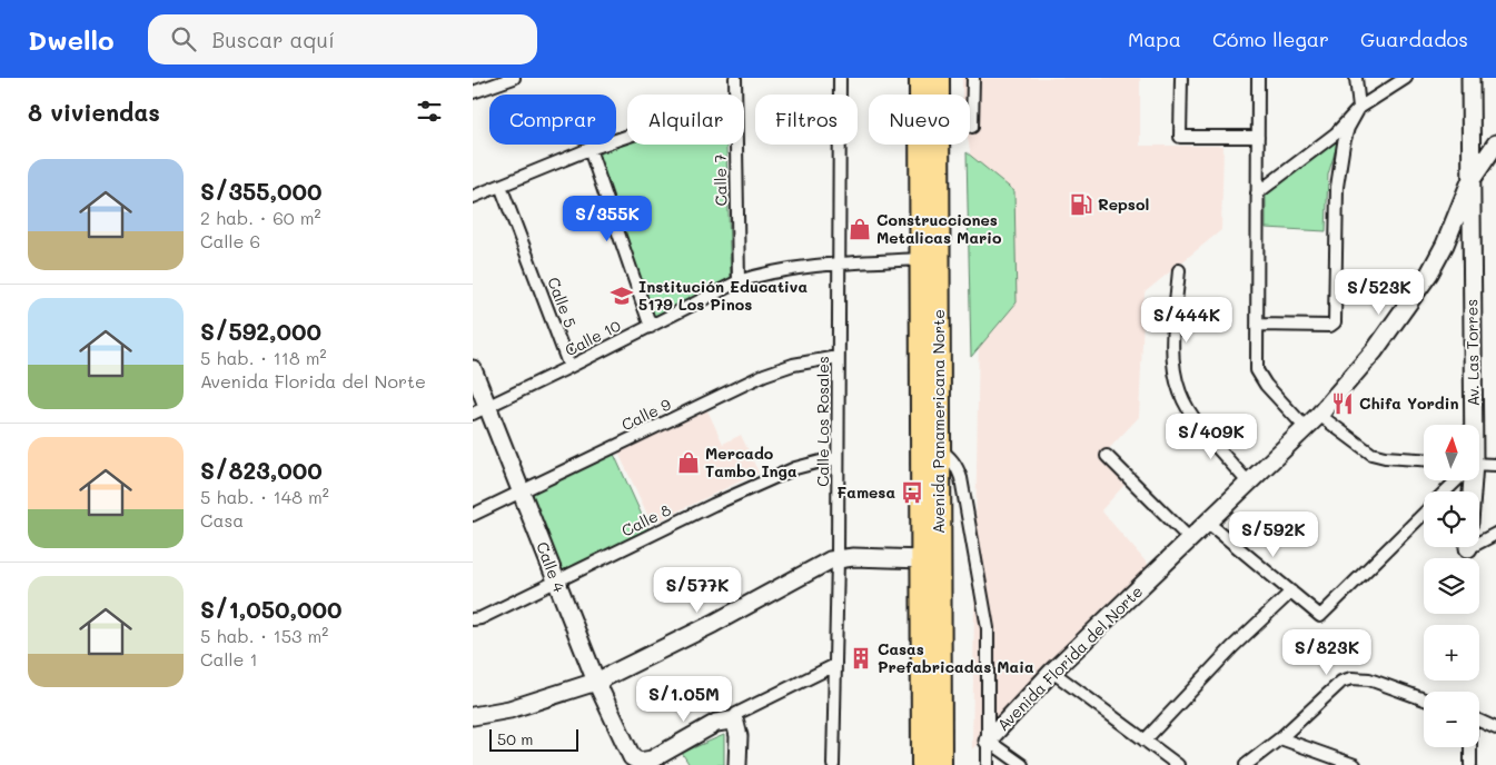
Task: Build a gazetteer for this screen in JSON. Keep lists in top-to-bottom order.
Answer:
{
  "streets": {
    "highway": ["Avenida Panamericana Norte"],
    "street": [
      "Calle 7",
      "Calle 5",
      "Calle 10",
      "Av. Las Torres",
      "Calle 9",
      "Calle Los Rosales",
      "Calle 8",
      "Calle 4",
      "Avenida Florida del Norte"
    ]
  },
  "crossings": [
    ["Calle 7", "Calle 10"],
    ["Calle 5", "Calle 10"],
    ["Calle 10", "Calle Los Rosales"],
    ["Calle 10", "Avenida Panamericana Norte"],
    ["Calle 10", "Calle 4"],
    ["Av. Las Torres", "Avenida Florida del Norte"],
    ["Calle 9", "Calle Los Rosales"],
    ["Calle 9", "Calle 4"],
    ["Calle Los Rosales", "Calle 8"],
    ["Calle 8", "Calle 4"]
  ],
  "places": {
    "fuel station": ["Repsol"],
    "shop": ["Construcciones Metalicas Mario", "Mercado Tambo Inga"],
    "school or university": ["Institución Educativa 5179 Los Pinos"],
    "restaurant": ["Chifa Yordin"],
    "bus stop": ["Famesa"],
    "building": ["Casas Prefabricadas Maia"]
  },
  "scale_bar": "50 m",
  "north": "top",
  "page": {
    "header": "Dwello",
    "search": "Buscar aquí",
    "nav": ["Mapa", "Cómo llegar", "Guardados"],
    "heading": "8 viviendas",
    "chip": [
      "Comprar",
      "Alquilar",
      "Filtros",
      "Nuevo"
    ],
    "list": [
      {
        "name": "S/355,000",
        "note": "2 hab. · 60 m² · Calle 6"
      },
      {
        "name": "S/592,000",
        "note": "5 hab. · 118 m² · Avenida Florida del Norte"
      },
      {
        "name": "S/823,000",
        "note": "5 hab. · 148 m² · Casa"
      },
      {
        "name": "S/1,050,000",
        "note": "5 hab. · 153 m² · Calle 1"
      }
    ],
    "price": [
      "S/355K",
      "S/523K",
      "S/444K",
      "S/409K",
      "S/592K",
      "S/577K",
      "S/823K",
      "S/1.05M"
    ],
    "map_buttons": ["+", "−"],
    "scale": "50 m"
  }
}
